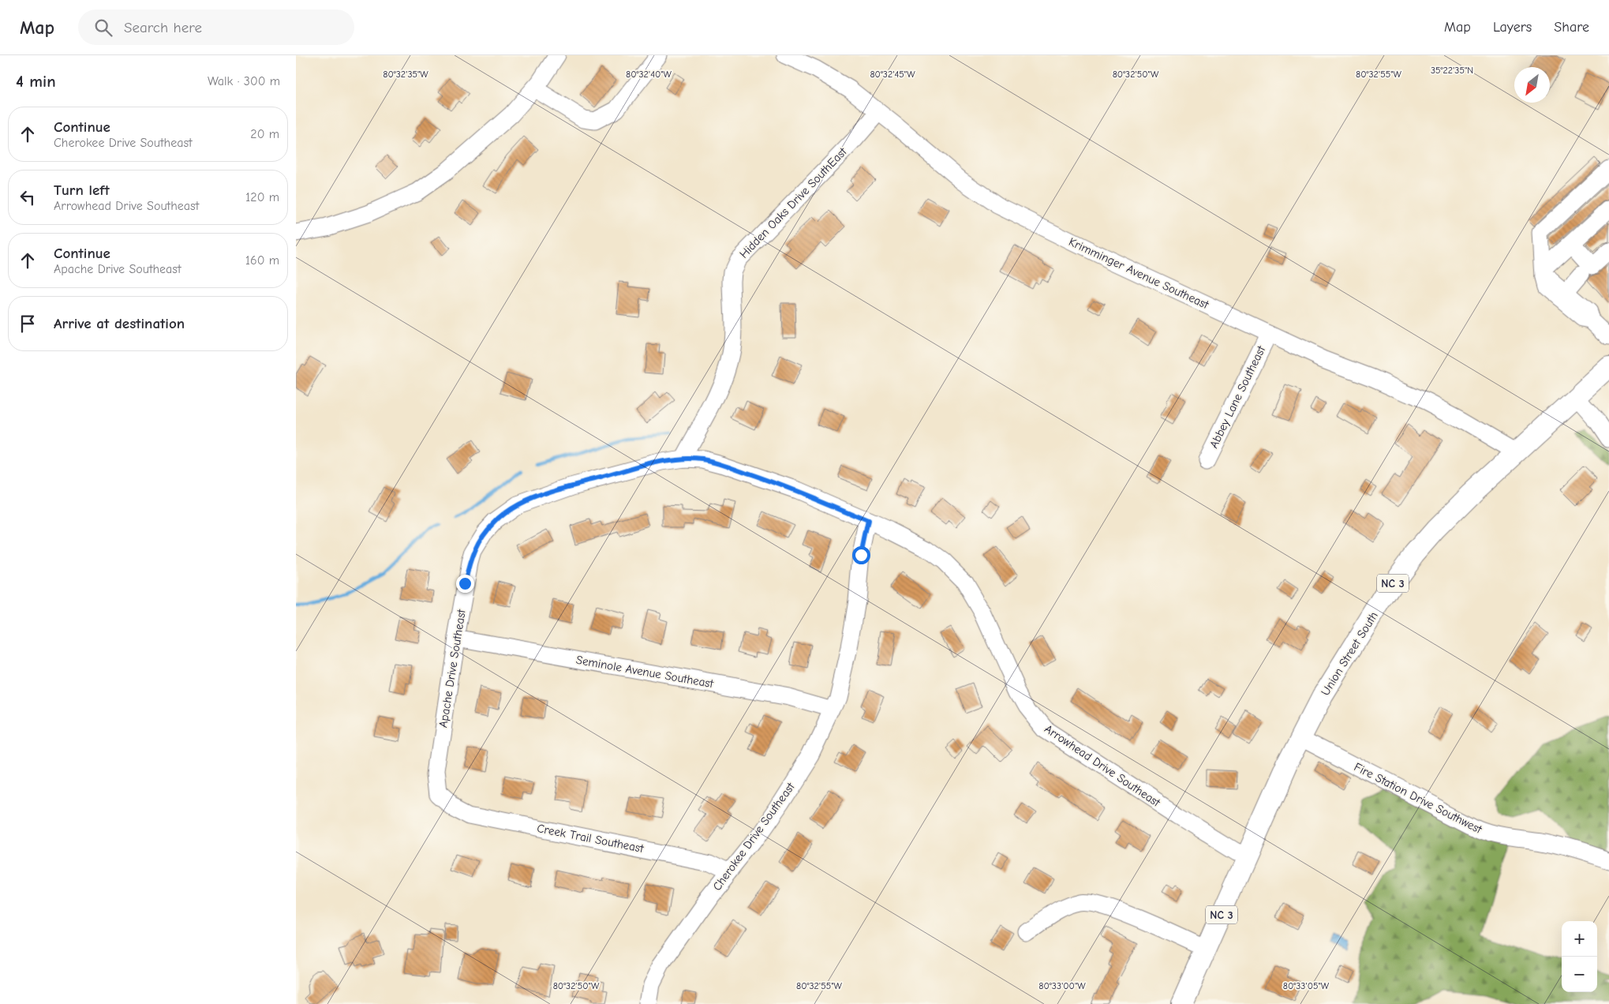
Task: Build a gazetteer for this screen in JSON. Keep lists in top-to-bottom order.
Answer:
{
  "streets": {
    "main road": ["NC 3", "Union Street South"],
    "street": [
      "Hidden Oaks Drive SouthEast",
      "Krimminger Avenue Southeast",
      "Abbey Lane Southeast",
      "Apache Drive Southeast",
      "Seminole Avenue Southeast",
      "Arrowhead Drive Southeast",
      "Fire Station Drive Southwest",
      "Cherokee Drive Southeast",
      "Creek Trail Southeast"
    ]
  },
  "crossings": [
    ["Hidden Oaks Drive SouthEast", "Krimminger Avenue Southeast"],
    ["Hidden Oaks Drive SouthEast", "Apache Drive Southeast"],
    ["Hidden Oaks Drive SouthEast", "Arrowhead Drive Southeast"],
    ["Krimminger Avenue Southeast", "Abbey Lane Southeast"],
    ["Krimminger Avenue Southeast", "Union Street South"],
    ["Union Street South", "Arrowhead Drive Southeast"],
    ["Union Street South", "Fire Station Drive Southwest"],
    ["Apache Drive Southeast", "Seminole Avenue Southeast"],
    ["Apache Drive Southeast", "Arrowhead Drive Southeast"],
    ["Apache Drive Southeast", "Creek Trail Southeast"],
    ["Seminole Avenue Southeast", "Cherokee Drive Southeast"],
    ["Arrowhead Drive Southeast", "Cherokee Drive Southeast"],
    ["Cherokee Drive Southeast", "Creek Trail Southeast"]
  ],
  "north": "bottom left",
  "page": {
    "header": "Map",
    "search": "Search here",
    "nav": ["Map", "Layers", "Share"],
    "heading": ["4 min", "Walk · 300 m"],
    "list": [
      ["Continue", "Cherokee Drive Southeast", "20 m"],
      ["Turn left", "Arrowhead Drive Southeast", "120 m"],
      ["Continue", "Apache Drive Southeast", "160 m"],
      "Arrive at destination"
    ],
    "map_buttons": ["+", "−"]
  },
  "coordinates": [
    "35°22'35\"N",
    "80°32'35\"W",
    "80°32'40\"W",
    "80°32'45\"W",
    "80°32'50\"W",
    "80°32'55\"W",
    "80°33'00\"W",
    "80°33'05\"W"
  ]
}
